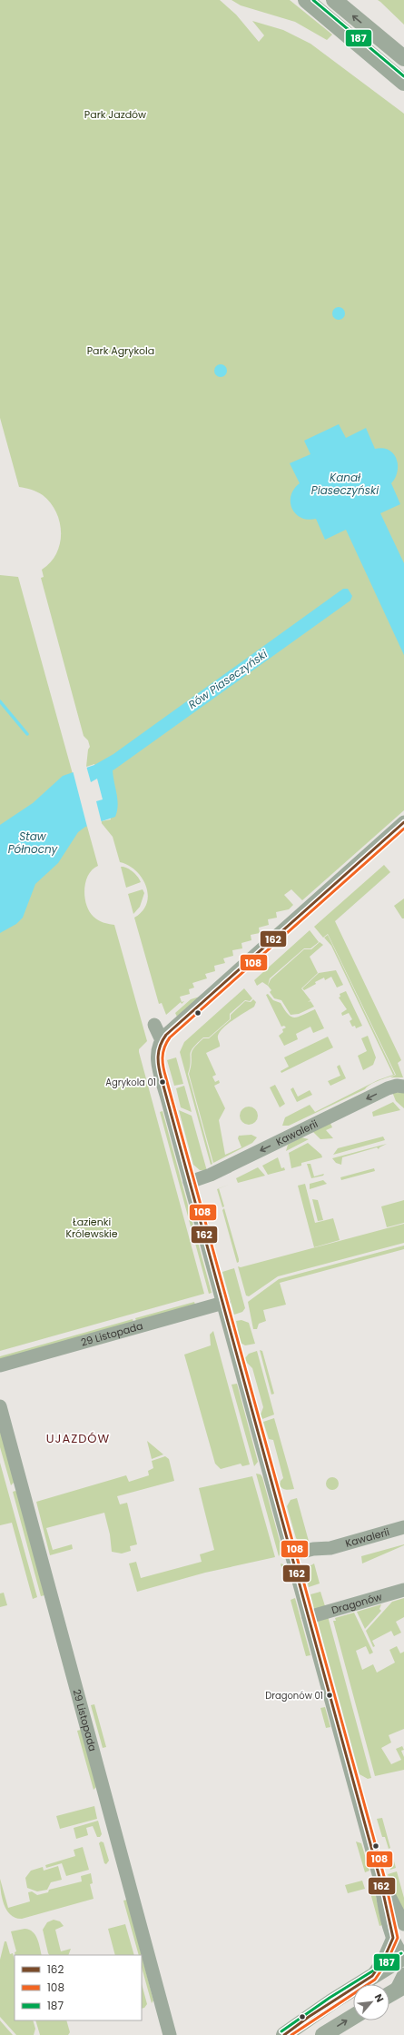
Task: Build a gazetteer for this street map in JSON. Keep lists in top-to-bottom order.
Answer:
{
  "streets": {
    "street": ["Kawalerii", "29 Listopada", "Dragonów"]
  },
  "one_way": ["Kawalerii"],
  "districts": ["UJAZDÓW"],
  "water": ["Kanał Piaseczyński", "Rów Piaseczyński", "Staw Północny"],
  "parks": ["Park Jazdów", "Park Agrykola", "Łazienki Królewskie"],
  "places": ["Agrykola 01", "Dragonów 01"],
  "lines": ["transit line 187", "transit line 162", "transit line 108"],
  "legend": ["162", "108", "187"],
  "north": "top right"
}
